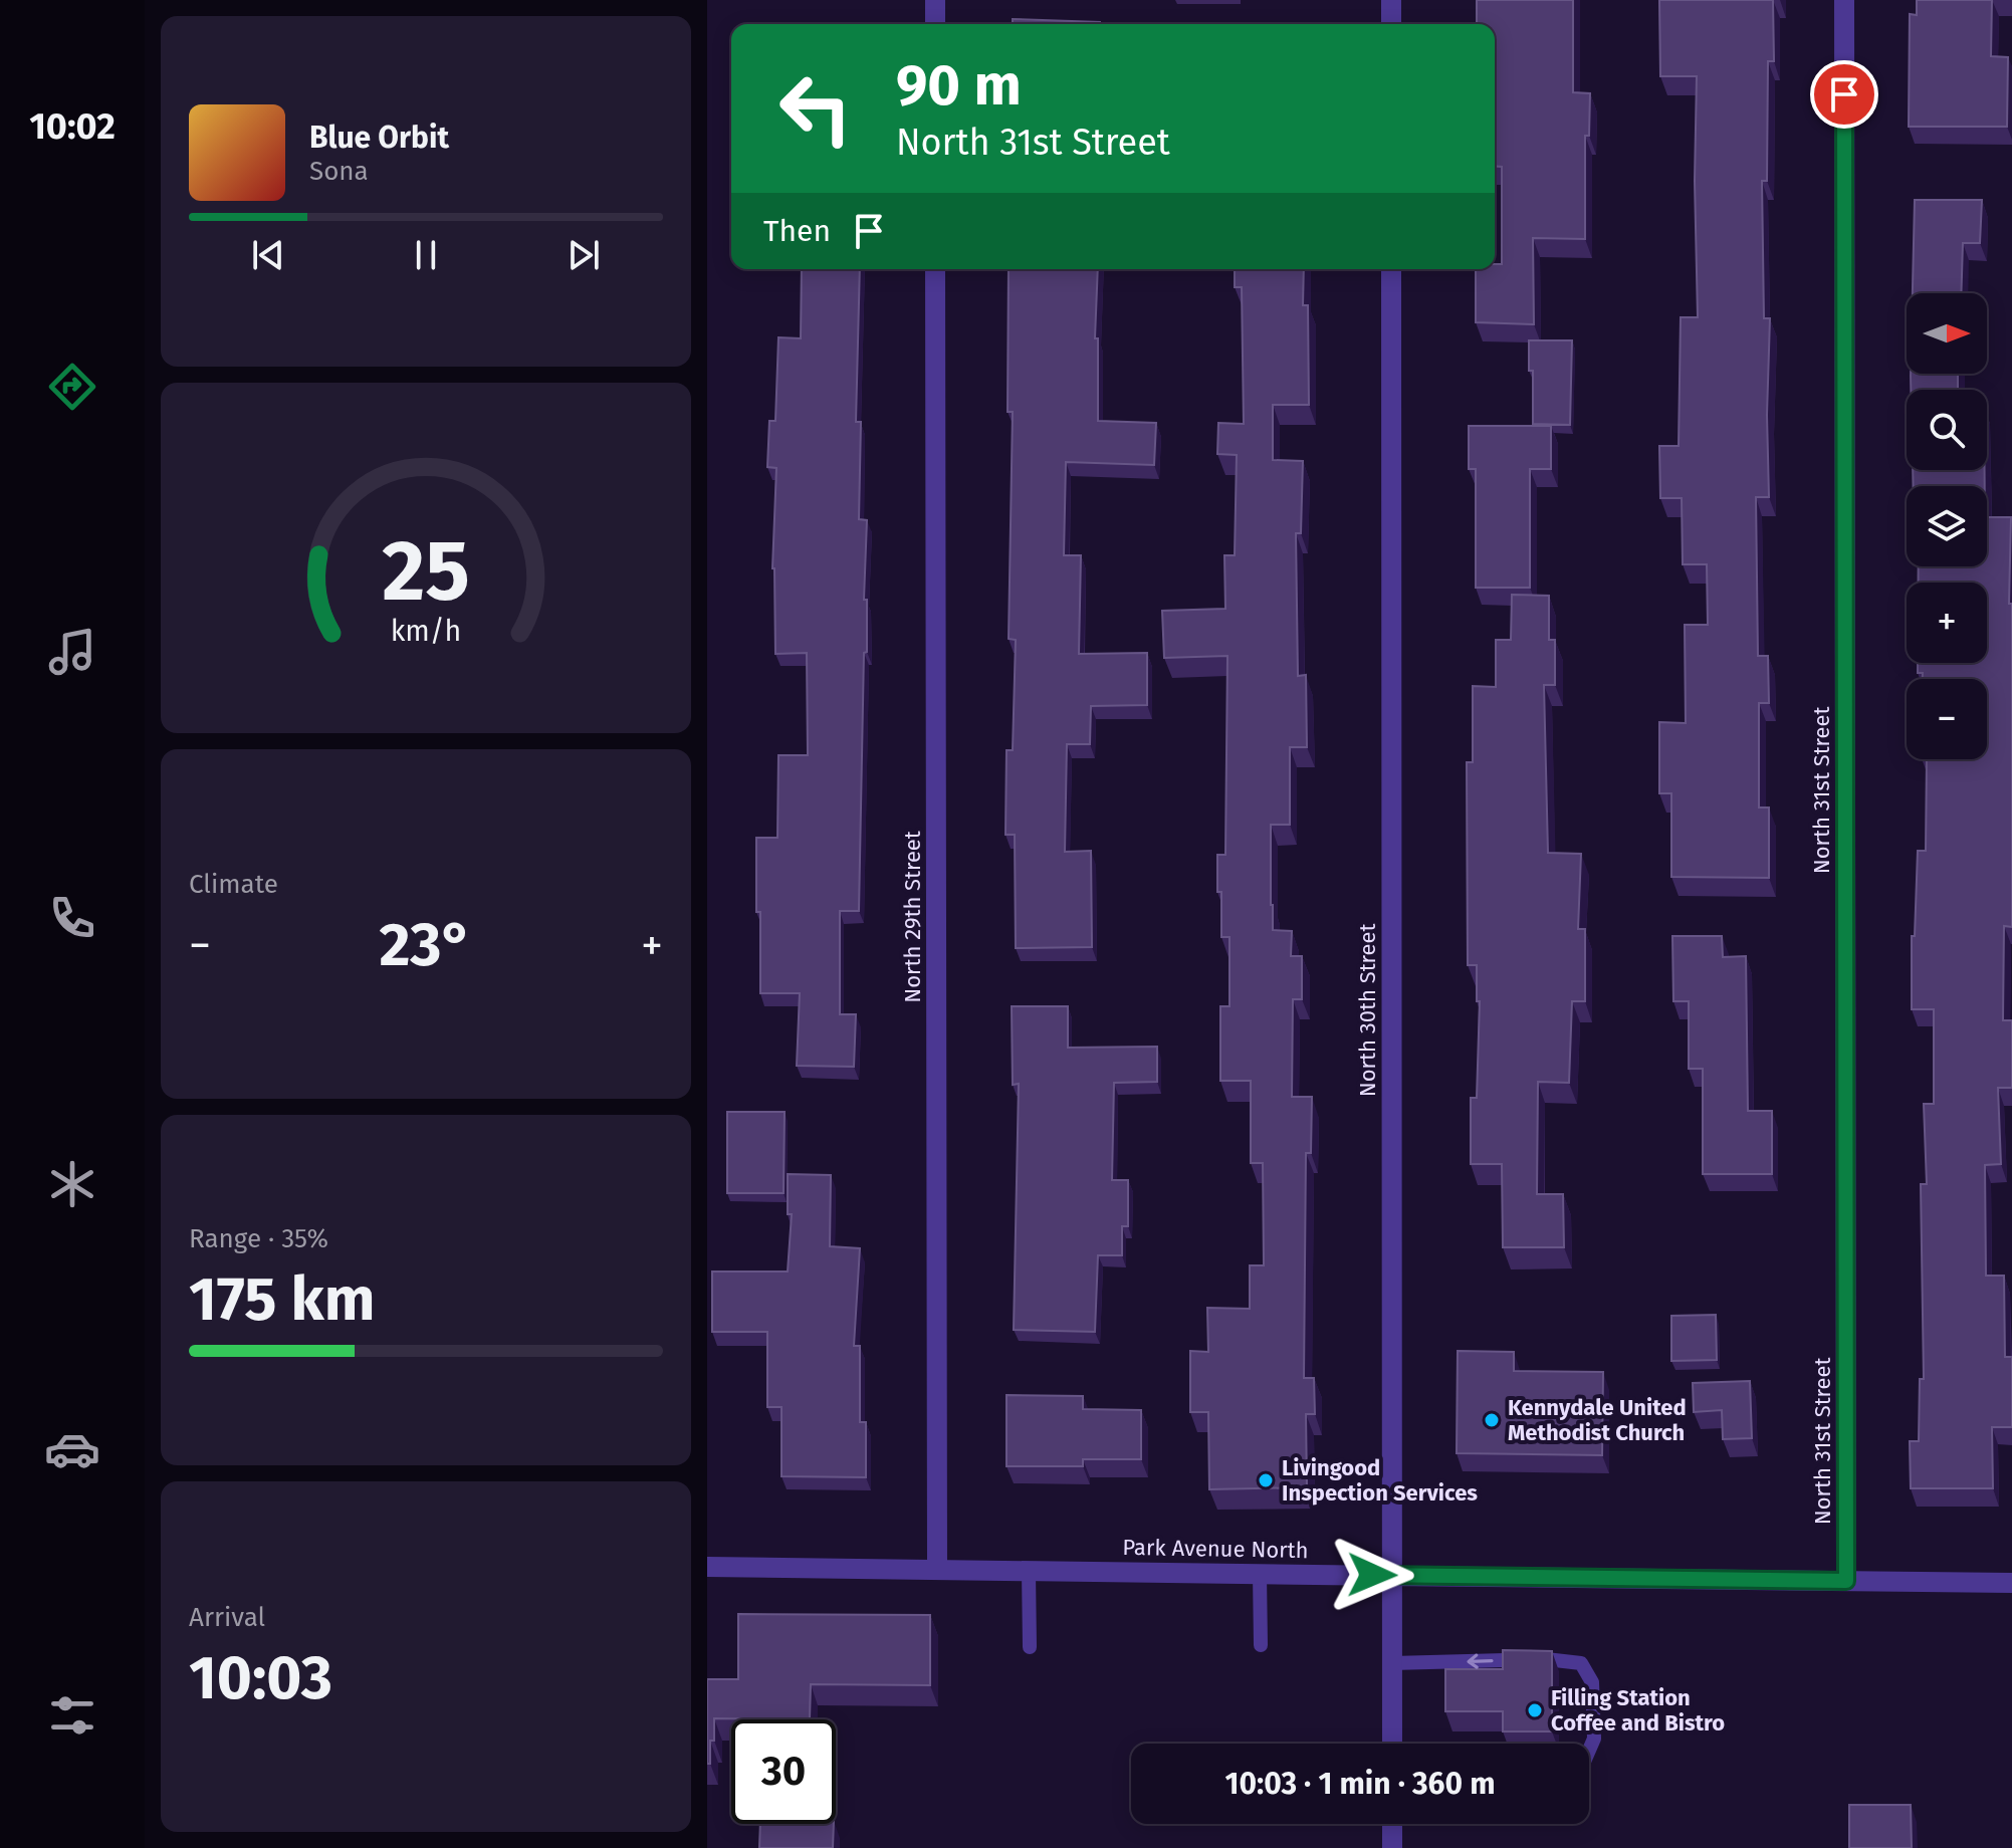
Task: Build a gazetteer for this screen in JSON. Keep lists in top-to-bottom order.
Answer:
{
  "streets": {
    "street": [
      "North 31st Street",
      "North 29th Street",
      "North 30th Street",
      "Park Avenue North"
    ]
  },
  "crossings": [
    ["North 31st Street", "Park Avenue North"],
    ["North 29th Street", "Park Avenue North"],
    ["North 30th Street", "Park Avenue North"]
  ],
  "places": ["Kennydale United Methodist Church", "Livingood Inspection Services", "Filling Station Coffee and Bistro"],
  "north": "right",
  "page": {
    "tabs": "10:02",
    "turn": ["90 m", "North 31st Street"],
    "song": ["Blue Orbit", "Sona"],
    "then": "Then",
    "map_buttons": ["+", "−"],
    "tile": [
      "Climate",
      ["Range · 35%", "175 km"],
      ["Arrival", "10:03"]
    ],
    "heat": ["−", "23°", "+"],
    "limit": "30",
    "trip": "10:03 · 1 min · 360 m",
    "gauge": ["25", "km/h"]
  }
}
